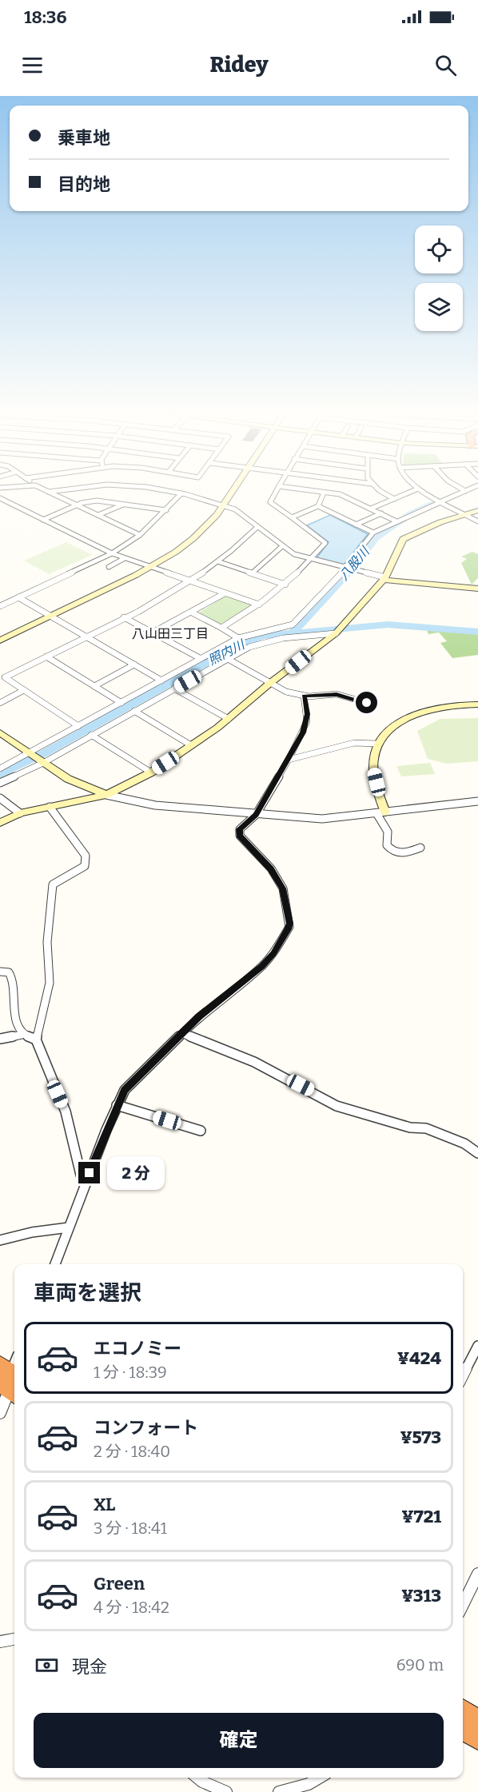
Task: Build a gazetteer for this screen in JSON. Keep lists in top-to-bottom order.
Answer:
{
  "districts": ["八山田三丁目"],
  "water": ["八股川", "照内川"],
  "page": {
    "status": "18:36",
    "header": "Ridey",
    "banner": ["乗車地", "目的地"],
    "bubble": "2 分",
    "heading": "車両を選択",
    "list": [
      {
        "name": "エコノミー",
        "note": "1 分 · 18:39",
        "value": "¥424"
      },
      {
        "name": "コンフォート",
        "note": "2 分 · 18:40",
        "value": "¥573"
      },
      {
        "name": "XL",
        "note": "3 分 · 18:41",
        "value": "¥721"
      },
      {
        "name": "Green",
        "note": "4 分 · 18:42",
        "value": "¥313"
      }
    ],
    "pay": ["現金", "690 m"],
    "buttons": "確定"
  }
}
